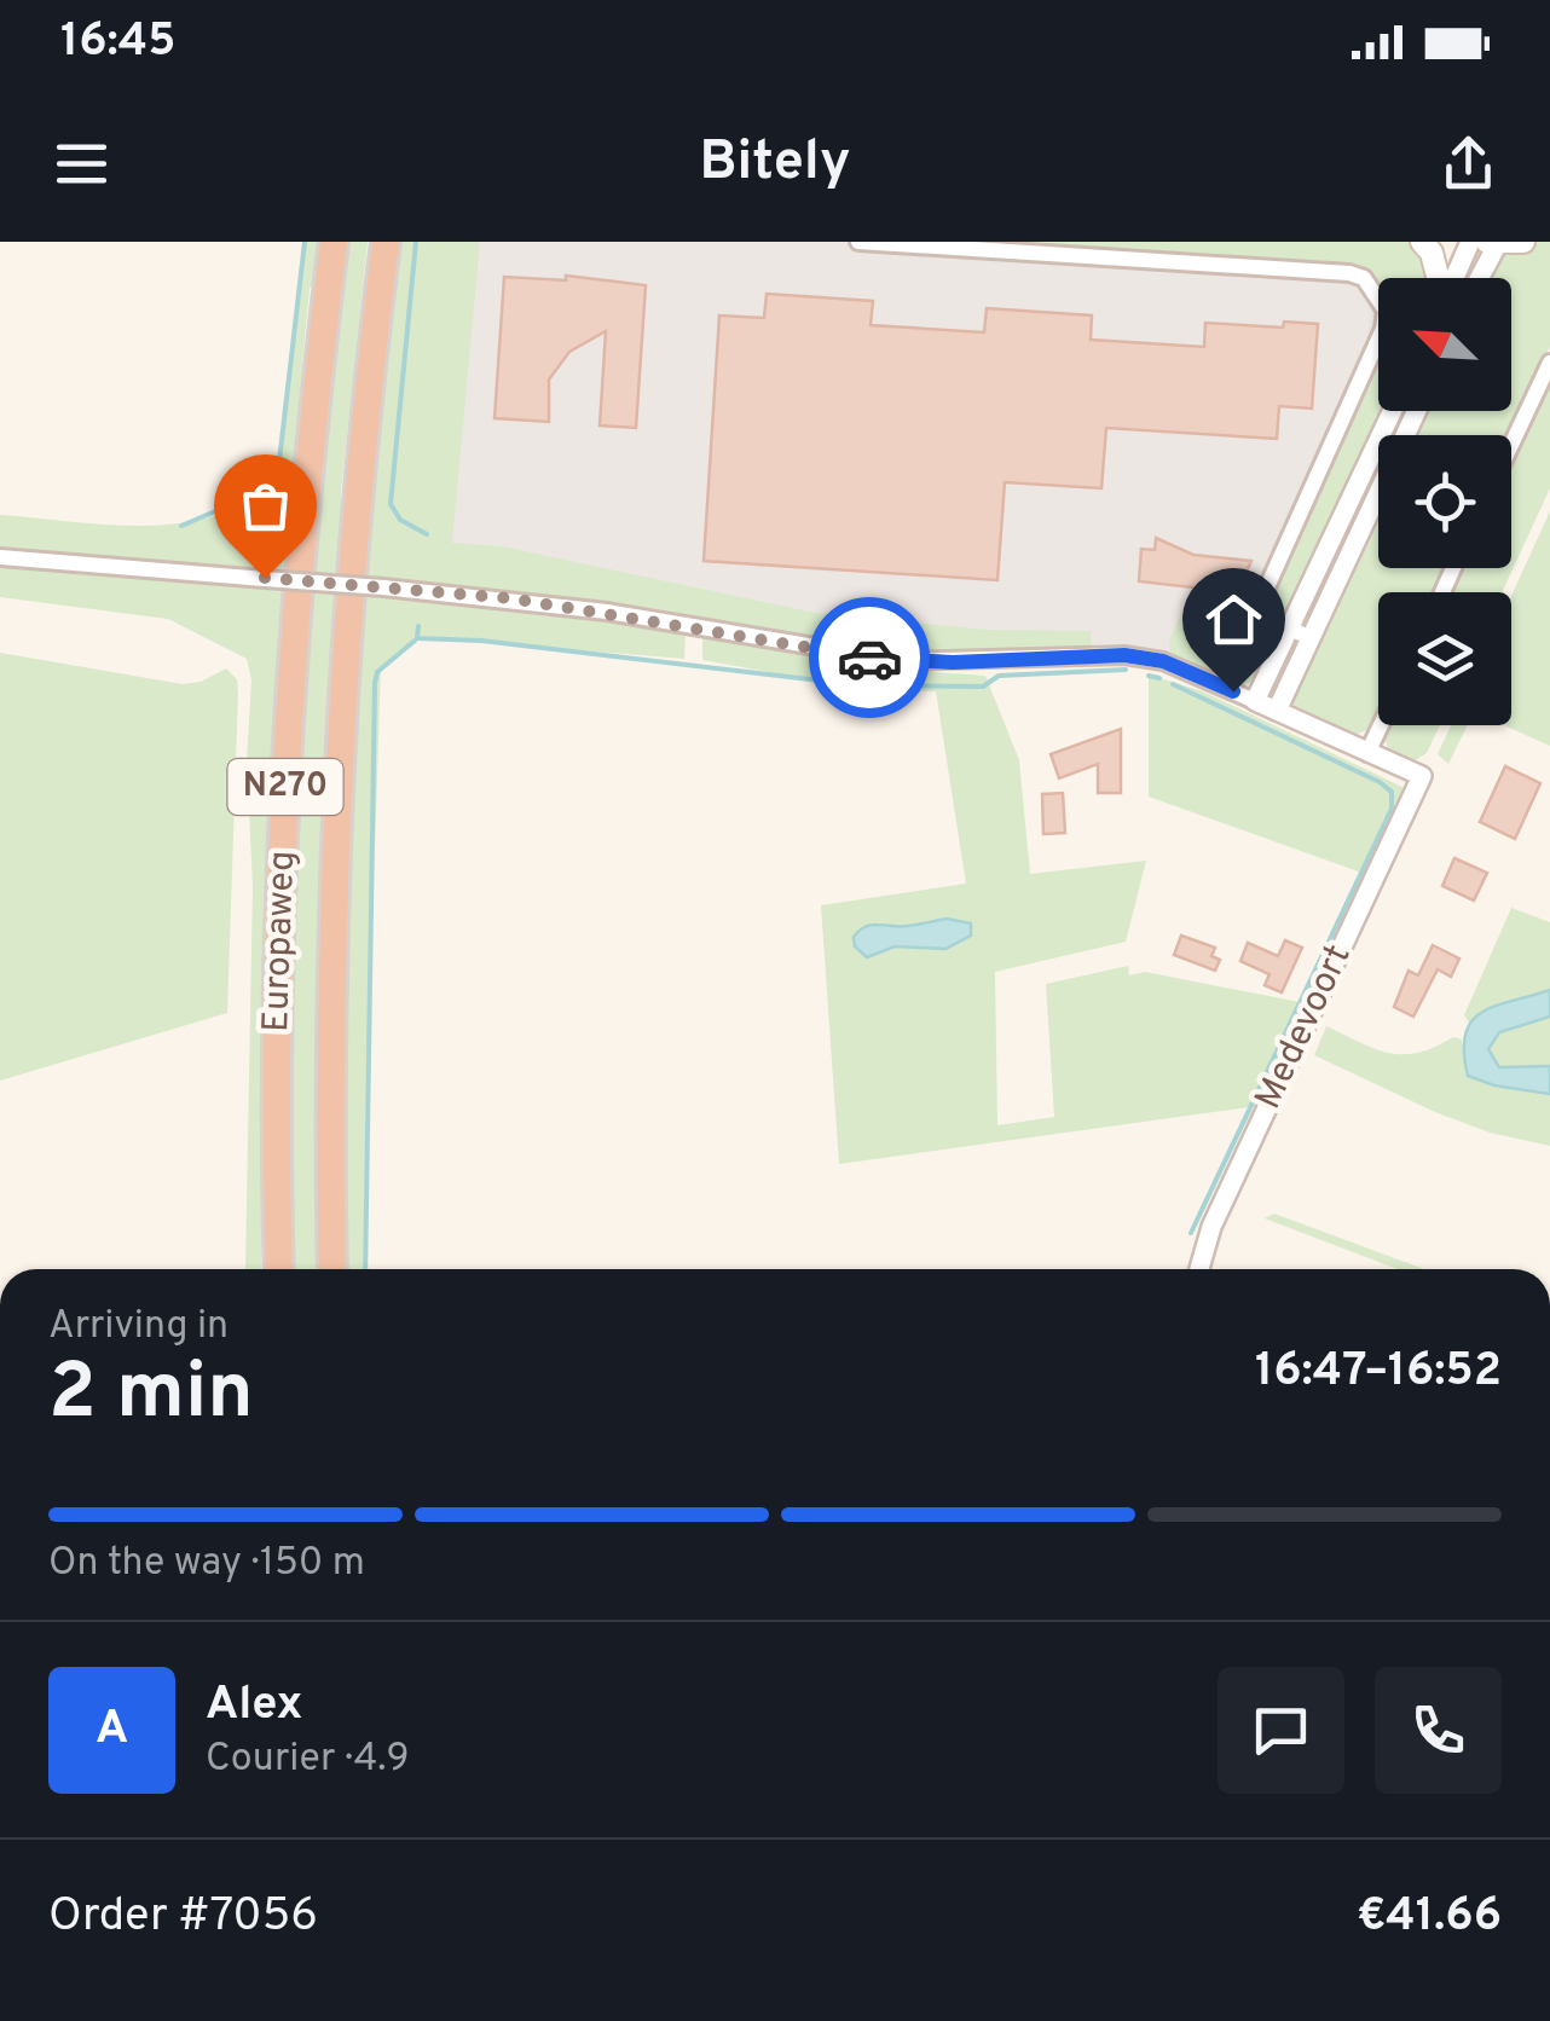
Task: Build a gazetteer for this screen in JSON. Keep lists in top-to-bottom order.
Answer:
{
  "streets": {
    "highway": ["N270", "Europaweg"],
    "street": ["Medevoort"]
  },
  "north": "top left",
  "page": {
    "status": "16:45",
    "header": "Bitely",
    "heading": ["2 min", "Arriving in", "16:47–16:52"],
    "panel": [
      "Alex",
      "Courier · 4.9",
      "Order #7056",
      "€41.66"
    ],
    "bar": "On the way · 150 m",
    "round": "A"
  }
}
